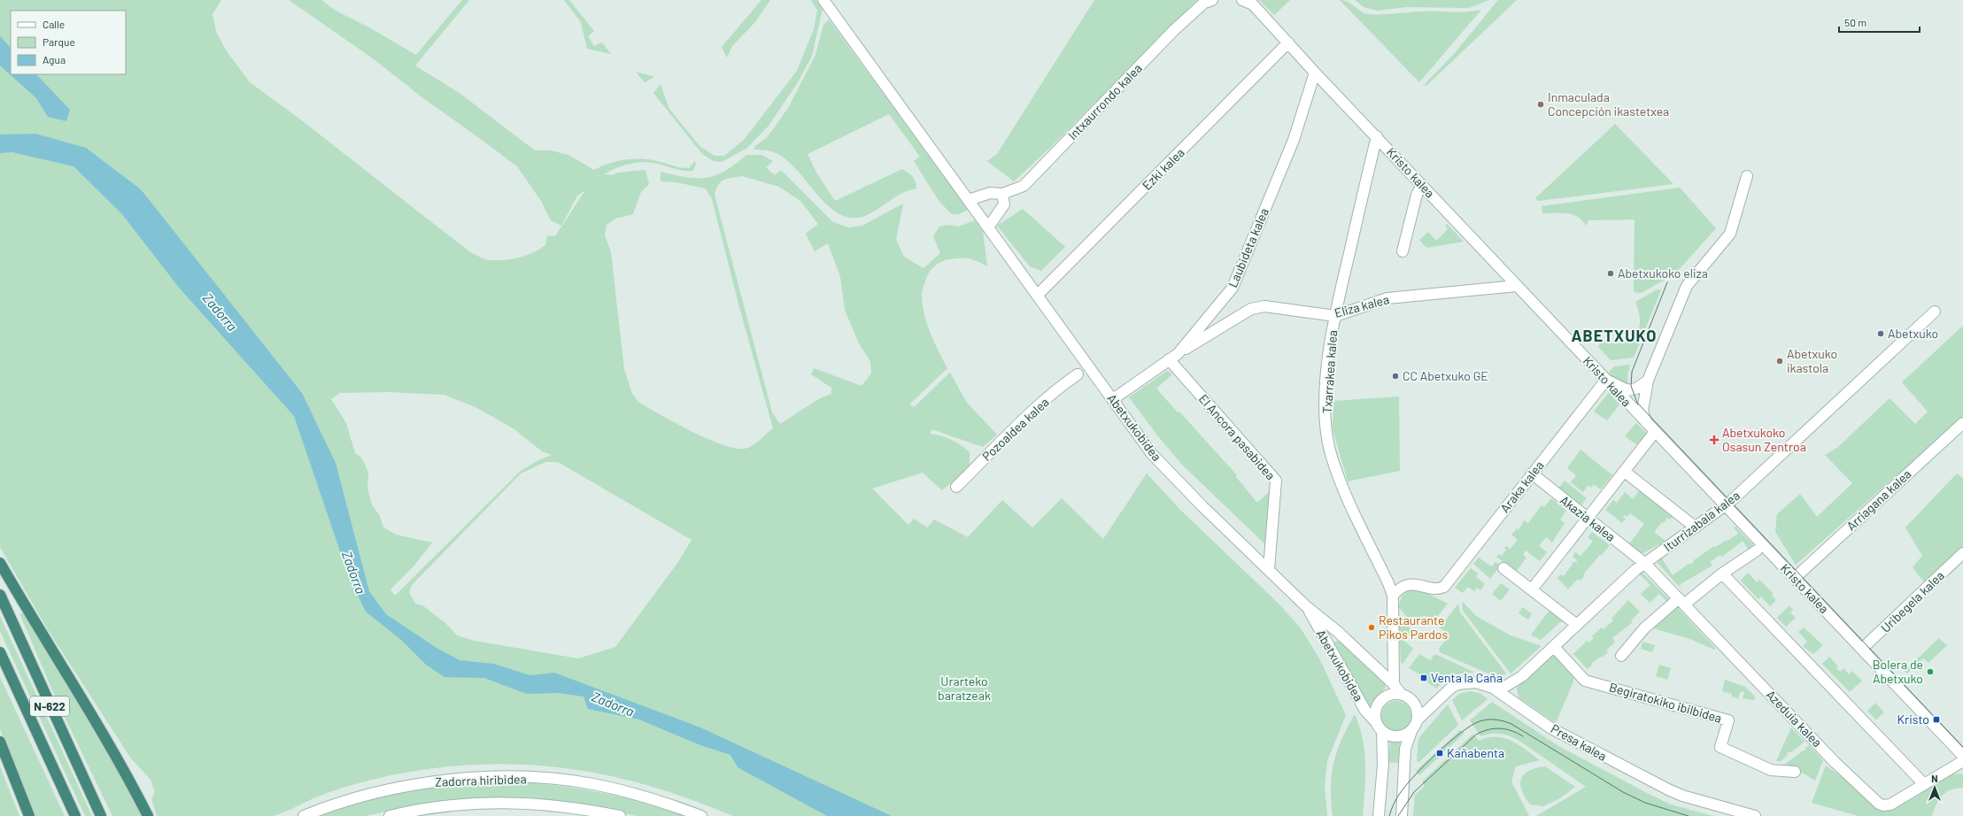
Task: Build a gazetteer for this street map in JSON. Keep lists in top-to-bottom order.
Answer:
{
  "streets": {
    "highway": ["N-622"],
    "street": [
      "Intxaurrondo kalea",
      "Ezki kalea",
      "Kristo kalea",
      "Laubideta kalea",
      "Eliza kalea",
      "Txarrakea kalea",
      "Abetxukobidea",
      "Pozoaldea kalea",
      "El Ancora pasabidea",
      "Araka kalea",
      "Arriagana kalea",
      "Akazia kalea",
      "Iturrizabala kalea",
      "Uribegela kalea",
      "Begiratokiko ibilbidea",
      "Azeduia kalea",
      "Presa kalea",
      "Zadorra hiribidea"
    ]
  },
  "crossings": [
    ["Intxaurrondo kalea", "Abetxukobidea"],
    ["Ezki kalea", "Kristo kalea"],
    ["Ezki kalea", "Abetxukobidea"],
    ["Kristo kalea", "Laubideta kalea"],
    ["Kristo kalea", "Eliza kalea"],
    ["Kristo kalea", "Txarrakea kalea"],
    ["Kristo kalea", "Araka kalea"],
    ["Kristo kalea", "Arriagana kalea"],
    ["Kristo kalea", "Iturrizabala kalea"],
    ["Kristo kalea", "Uribegela kalea"],
    ["Laubideta kalea", "Eliza kalea"],
    ["Laubideta kalea", "Abetxukobidea"],
    ["Laubideta kalea", "El Ancora pasabidea"],
    ["Eliza kalea", "Txarrakea kalea"],
    ["Eliza kalea", "El Ancora pasabidea"],
    ["Txarrakea kalea", "Abetxukobidea"],
    ["Txarrakea kalea", "Araka kalea"],
    ["Abetxukobidea", "El Ancora pasabidea"],
    ["Abetxukobidea", "Presa kalea"],
    ["Araka kalea", "Akazia kalea"],
    ["Akazia kalea", "Iturrizabala kalea"],
    ["Akazia kalea", "Azeduia kalea"],
    ["Iturrizabala kalea", "Begiratokiko ibilbidea"],
    ["Iturrizabala kalea", "Azeduia kalea"],
    ["Iturrizabala kalea", "Presa kalea"]
  ],
  "districts": ["ABETXUKO"],
  "water": ["Zadorra"],
  "parks": ["Urarteko baratzeak"],
  "places": {
    "other": [
      "Inmaculada Concepción ikastetxea",
      "Abetxukoko eliza",
      "Abetxuko",
      "Abetxuko ikastola",
      "CC Abetxuko GE",
      "Restaurante Pikos Pardos",
      "Bolera de Abetxuko"
    ],
    "health": ["Abetxukoko Osasun Zentroa"],
    "transit": ["Venta la Caña", "Kristo", "Kañabenta"]
  },
  "legend": ["Calle", "Parque", "Agua"],
  "scale_bar": "50 m",
  "north": "top"
}
